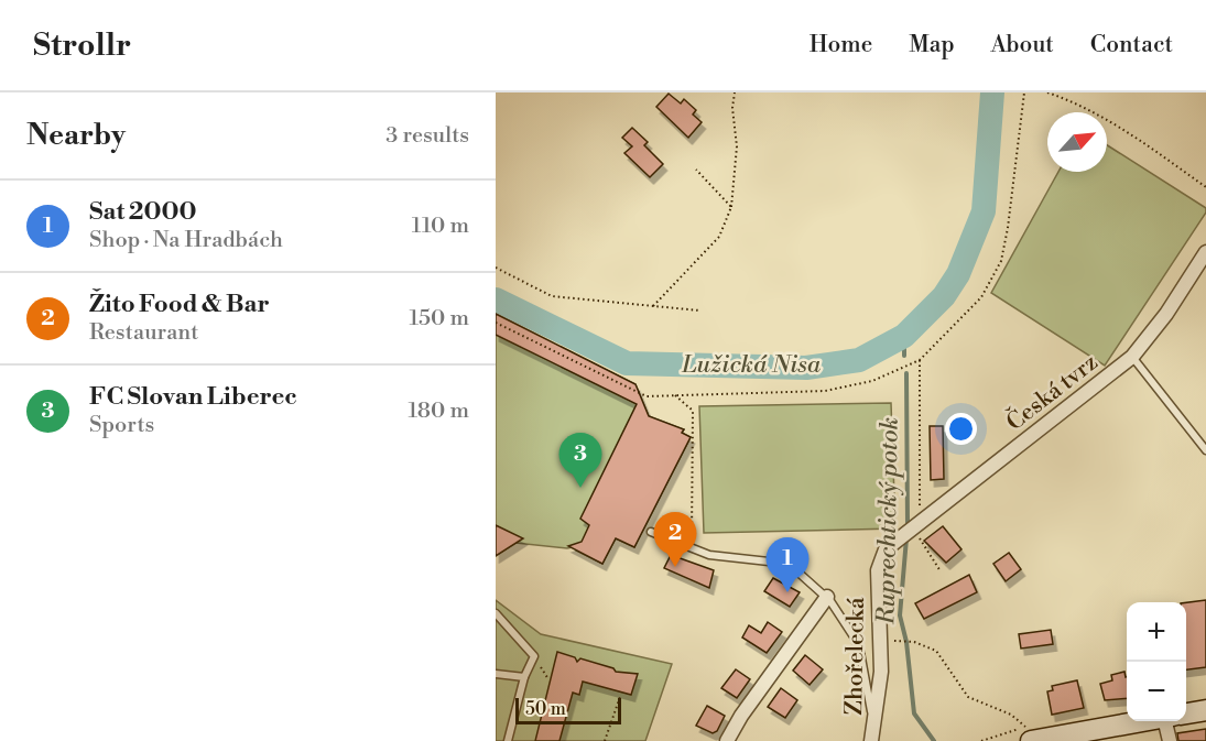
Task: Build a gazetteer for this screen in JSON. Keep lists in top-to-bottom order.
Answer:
{
  "streets": {
    "street": ["Česká tvrz", "Zhořelecká"]
  },
  "crossings": [
    ["Česká tvrz", "Zhořelecká"]
  ],
  "water": ["Lužická Nisa", "Ruprechtický potok"],
  "scale_bar": "50 m",
  "north": "top right",
  "page": {
    "header": "Strollr",
    "nav": [
      "Home",
      "Map",
      "About",
      "Contact"
    ],
    "heading": ["Nearby", "3 results"],
    "list": [
      {
        "mark": "1",
        "name": "Sat 2000",
        "note": "Shop · Na Hradbách",
        "value": "110 m"
      },
      {
        "mark": "2",
        "name": "Žito Food & Bar",
        "note": "Restaurant",
        "value": "150 m"
      },
      {
        "mark": "3",
        "name": "FC Slovan Liberec",
        "note": "Sports",
        "value": "180 m"
      }
    ],
    "pins": ["3", "2", "1"],
    "map_buttons": ["+", "−"],
    "scale": "50 m"
  }
}
